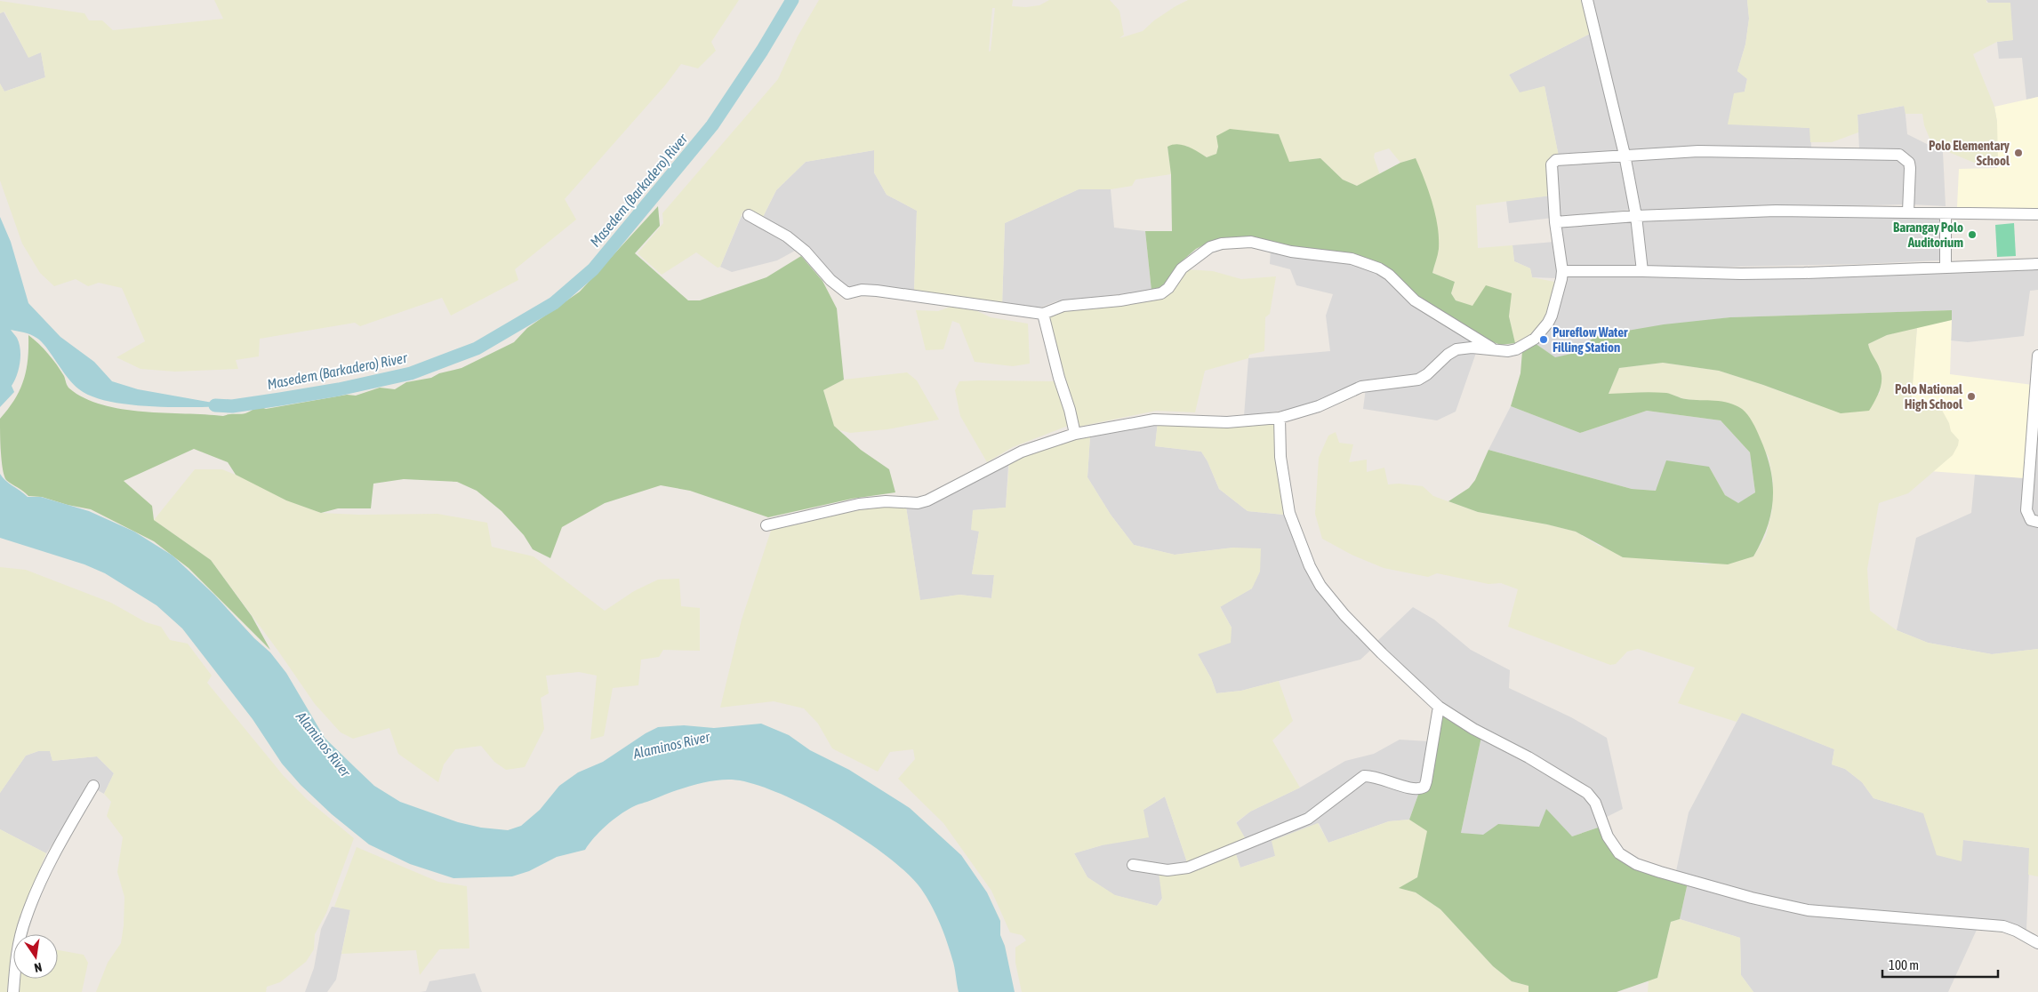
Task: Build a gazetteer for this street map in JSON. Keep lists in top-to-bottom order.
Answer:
{
  "water": ["Masedem (Barkadero) River", "Alaminos River"],
  "places": [
    "Polo Elementary School",
    "Barangay Polo Auditorium",
    "Pureflow Water Filling Station",
    "Polo National High School"
  ],
  "scale_bar": "100 m",
  "north": "bottom"
}
